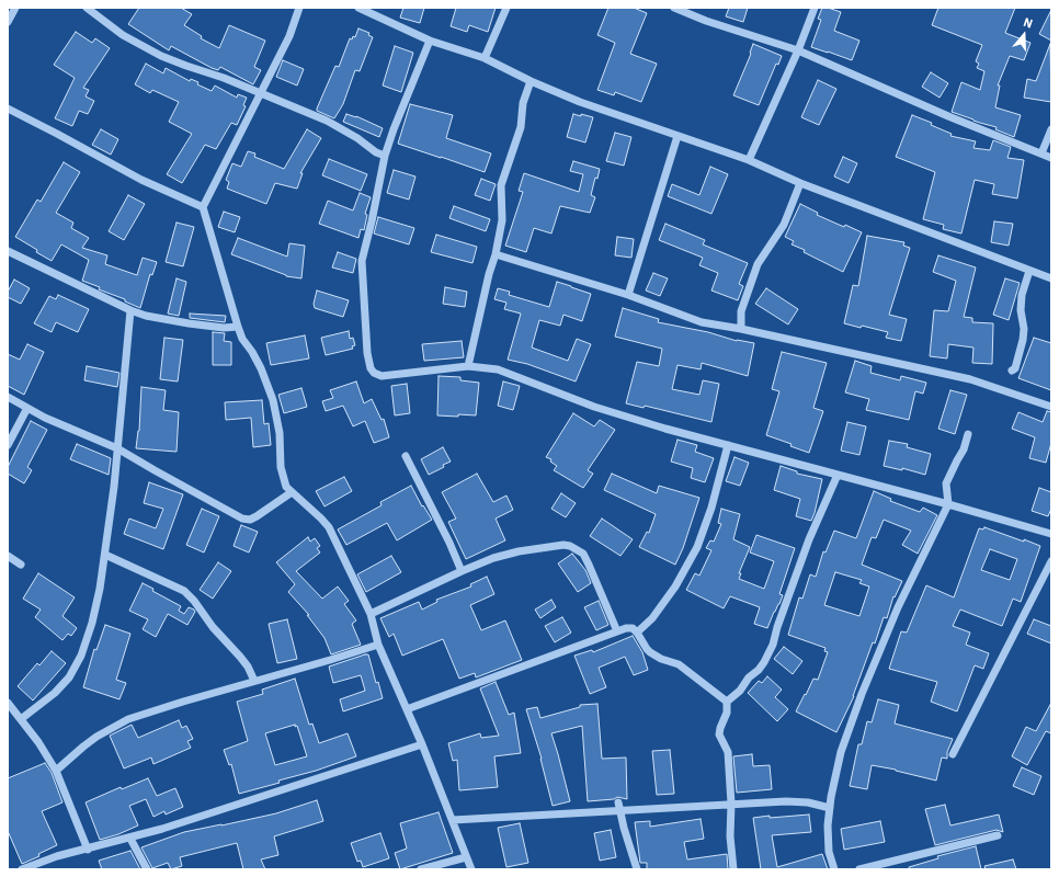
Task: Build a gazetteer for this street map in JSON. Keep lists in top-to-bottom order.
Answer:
{
  "north": "top"
}
